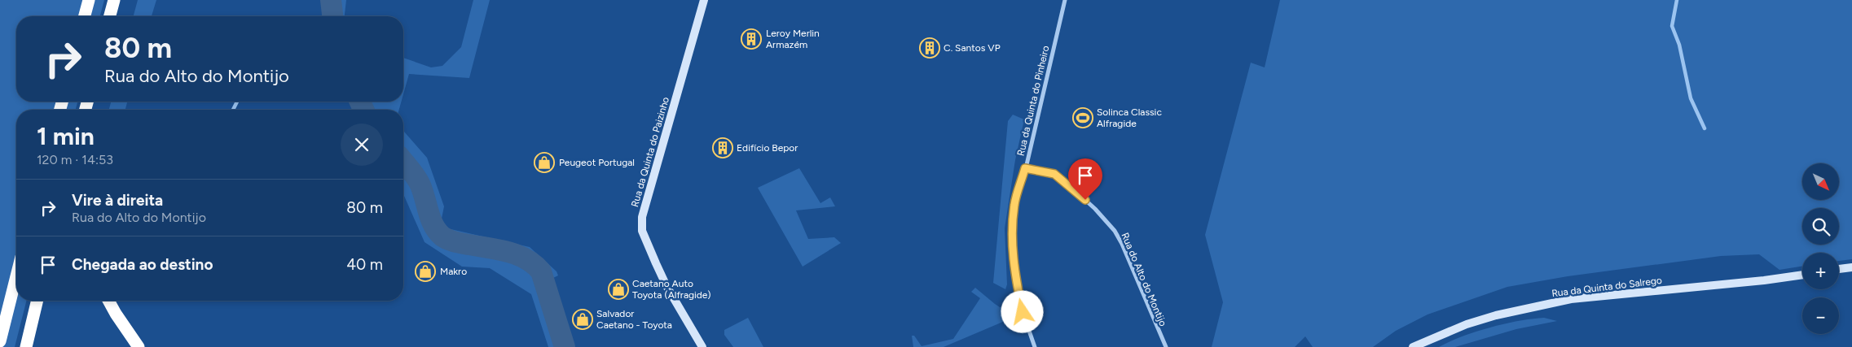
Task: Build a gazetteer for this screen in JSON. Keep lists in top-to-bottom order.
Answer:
{
  "streets": {
    "street": [
      "Rua da Quinta do Pinheiro",
      "Rua da Quinta do Paizinho",
      "Rua do Alto do Montijo",
      "Rua da Quinta do Salrego"
    ]
  },
  "crossings": [
    ["Rua da Quinta do Pinheiro", "Rua do Alto do Montijo"]
  ],
  "places": {
    "building": ["Leroy Merlin Armazém", "C. Santos VP", "Edifício Bepor"],
    "sports": ["Solinca Classic Alfragide"],
    "shop": [
      "Peugeot Portugal",
      "Makro",
      "Caetano Auto Toyota (Alfragide)",
      "Salvador Caetano - Toyota"
    ]
  },
  "north": "bottom right",
  "page": {
    "turn": ["80 m", "Rua do Alto do Montijo"],
    "heading": ["1 min", "120 m · 14:53"],
    "map_buttons": ["+", "−"],
    "list": [
      {
        "name": "Vire à direita",
        "note": "Rua do Alto do Montijo",
        "value": "80 m"
      },
      {
        "name": "Chegada ao destino",
        "value": "40 m"
      }
    ]
  }
}
